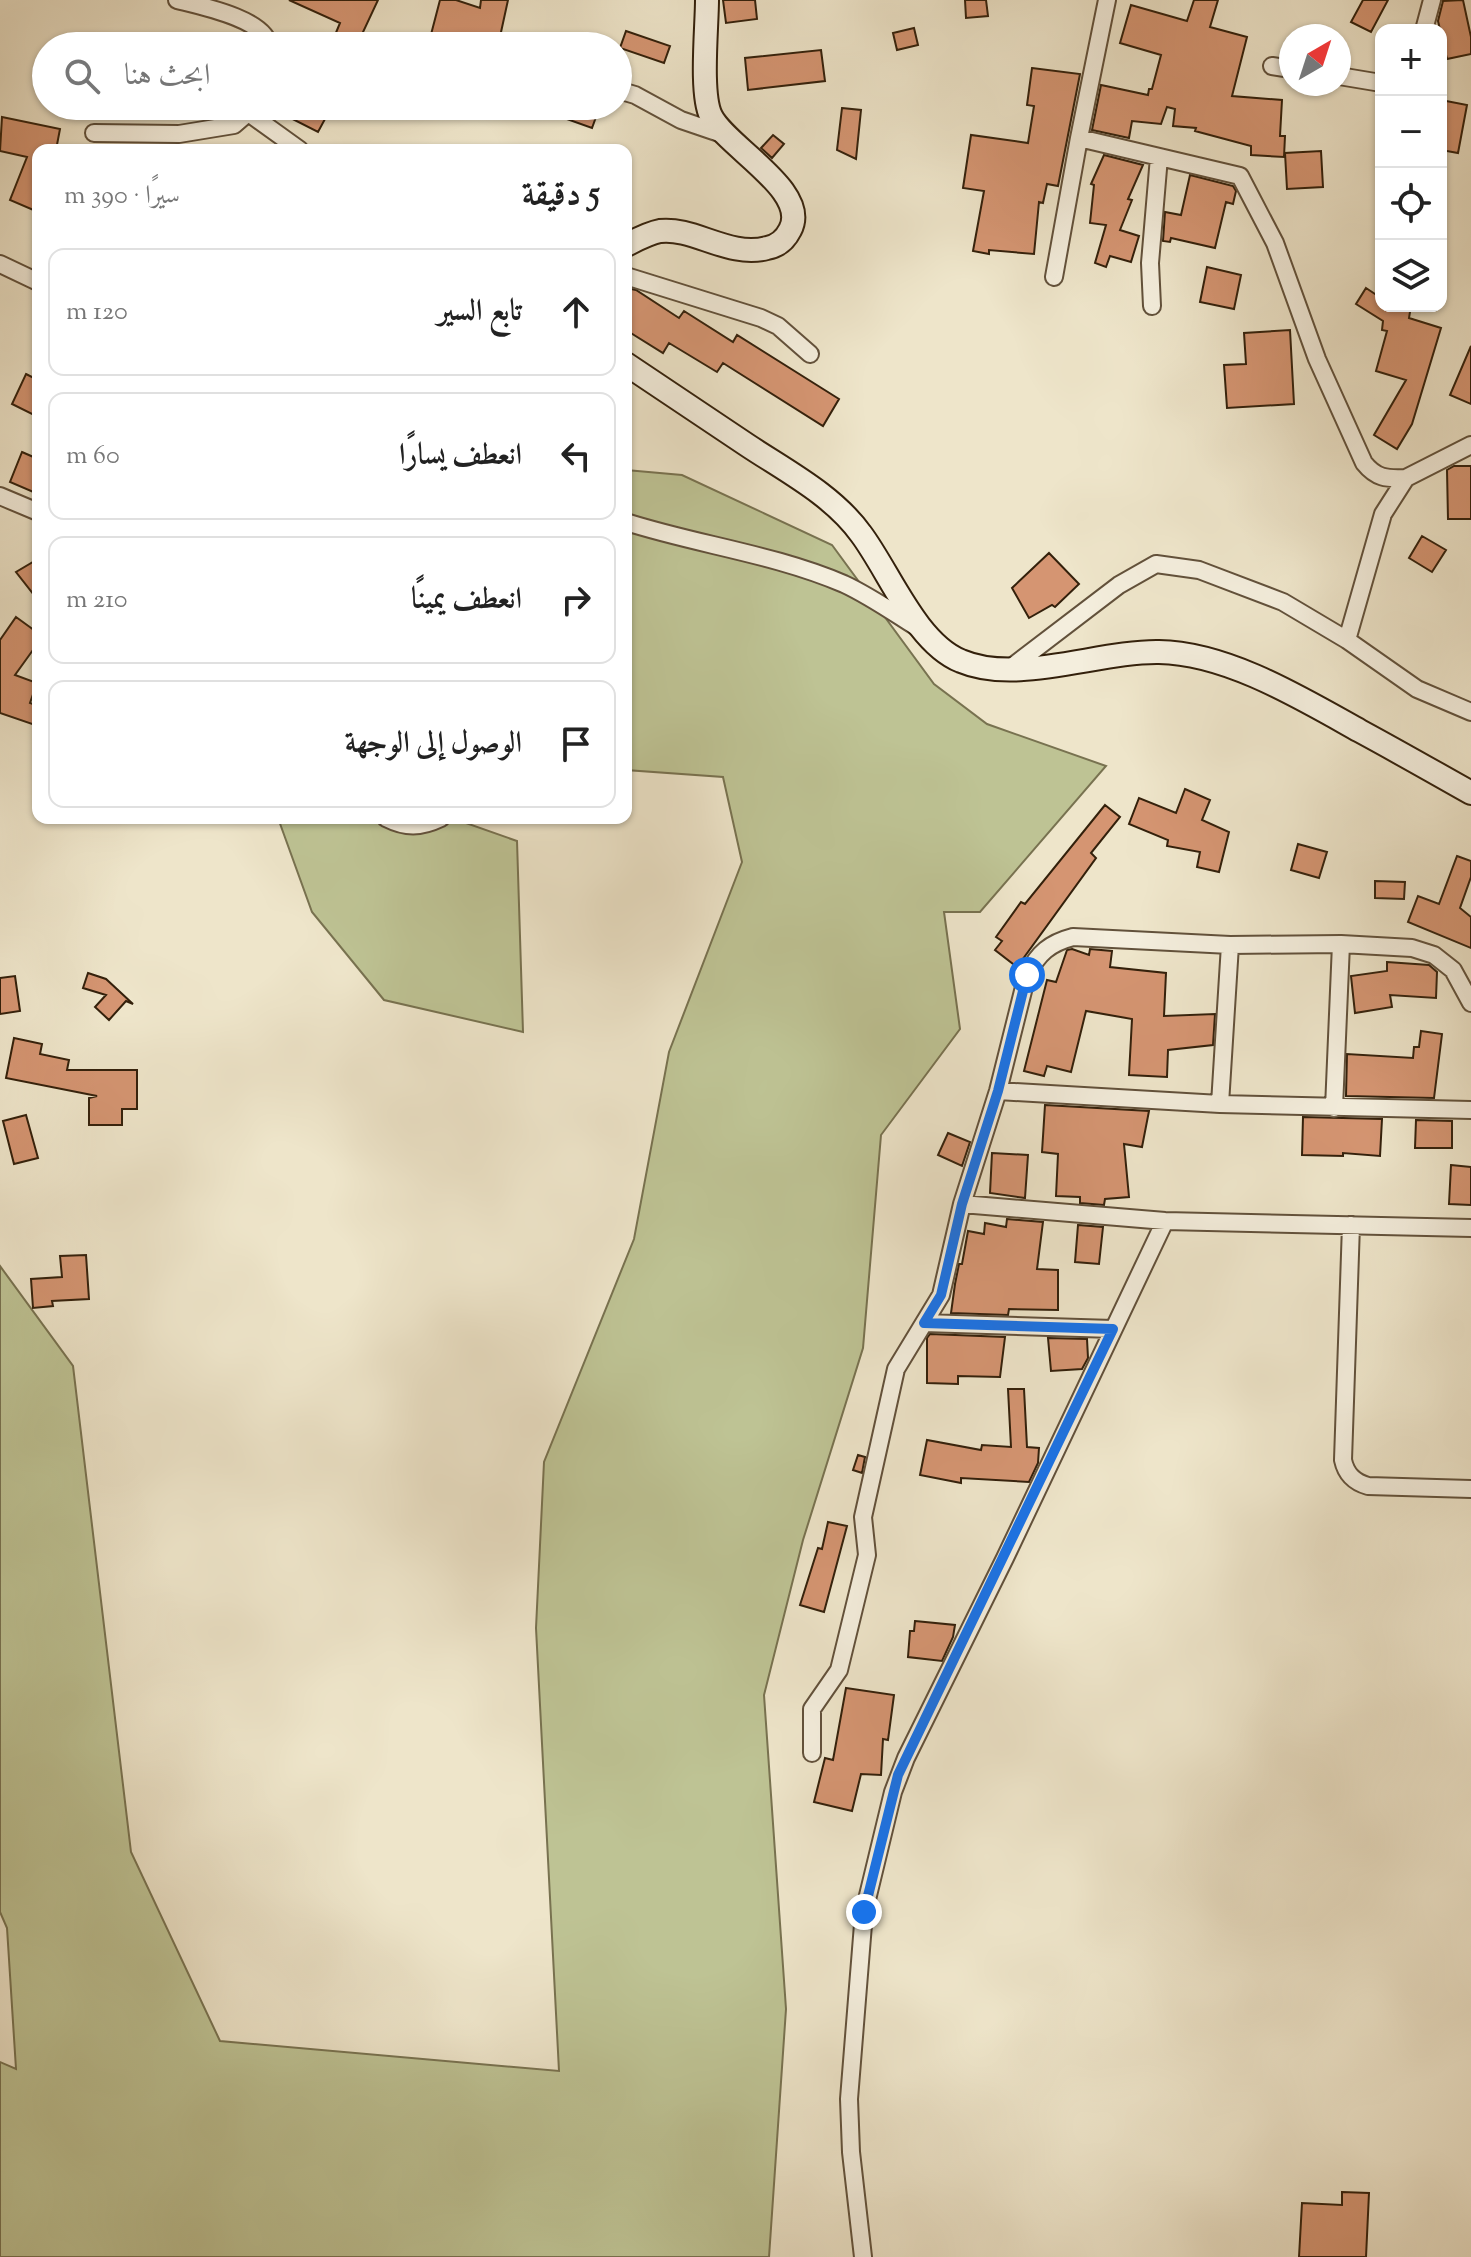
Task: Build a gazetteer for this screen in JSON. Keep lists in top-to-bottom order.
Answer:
{
  "north": "top right",
  "page": {
    "map_buttons": ["+", "−"],
    "search": "ابحث هنا",
    "heading": ["5 دقيقة", "سيرًا · 390 m"],
    "list": [
      ["تابع السير", "120 m"],
      ["انعطف يسارًا", "60 m"],
      ["انعطف يمينًا", "210 m"],
      "الوصول إلى الوجهة"
    ]
  }
}
